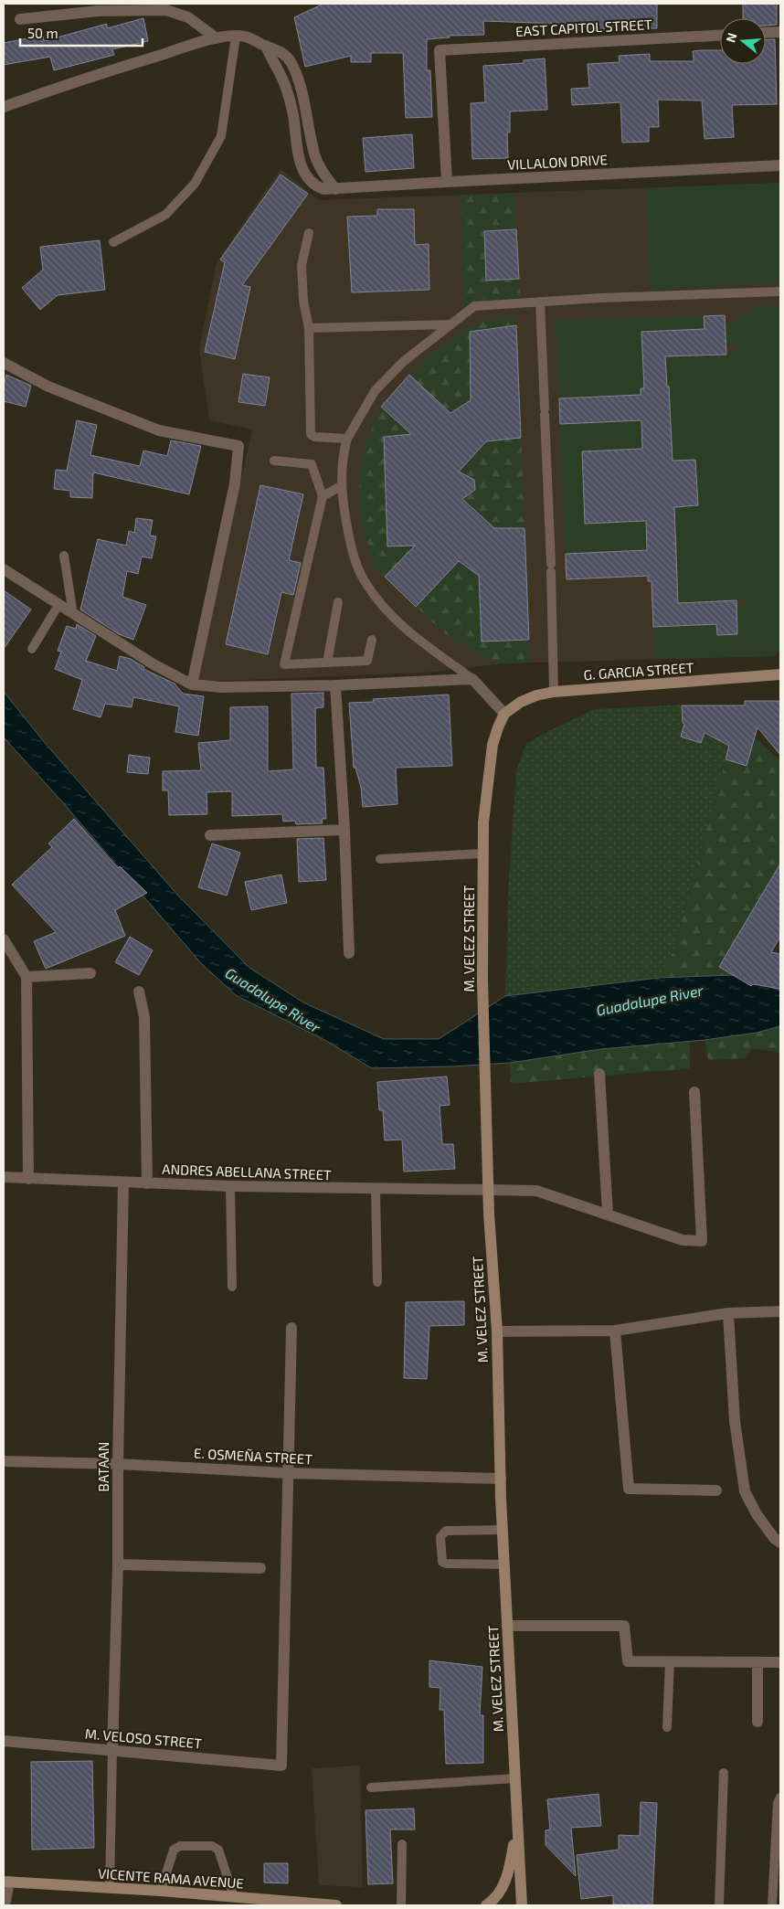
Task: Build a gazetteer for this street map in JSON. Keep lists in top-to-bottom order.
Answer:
{
  "streets": {
    "main road": ["G. GARCIA STREET", "M. VELEZ STREET", "VICENTE RAMA AVENUE"],
    "street": [
      "EAST CAPITOL STREET",
      "VILLALON DRIVE",
      "ANDRES ABELLANA STREET",
      "E. OSMEÑA STREET",
      "BATAAN",
      "M. VELOSO STREET"
    ]
  },
  "crossings": [
    ["EAST CAPITOL STREET", "VILLALON DRIVE"],
    ["G. GARCIA STREET", "M. VELEZ STREET"],
    ["M. VELEZ STREET", "ANDRES ABELLANA STREET"],
    ["M. VELEZ STREET", "E. OSMEÑA STREET"],
    ["ANDRES ABELLANA STREET", "BATAAN"],
    ["E. OSMEÑA STREET", "BATAAN"],
    ["E. OSMEÑA STREET", "M. VELOSO STREET"],
    ["BATAAN", "M. VELOSO STREET"]
  ],
  "water": ["Guadalupe River"],
  "scale_bar": "50 m",
  "north": "left"
}
